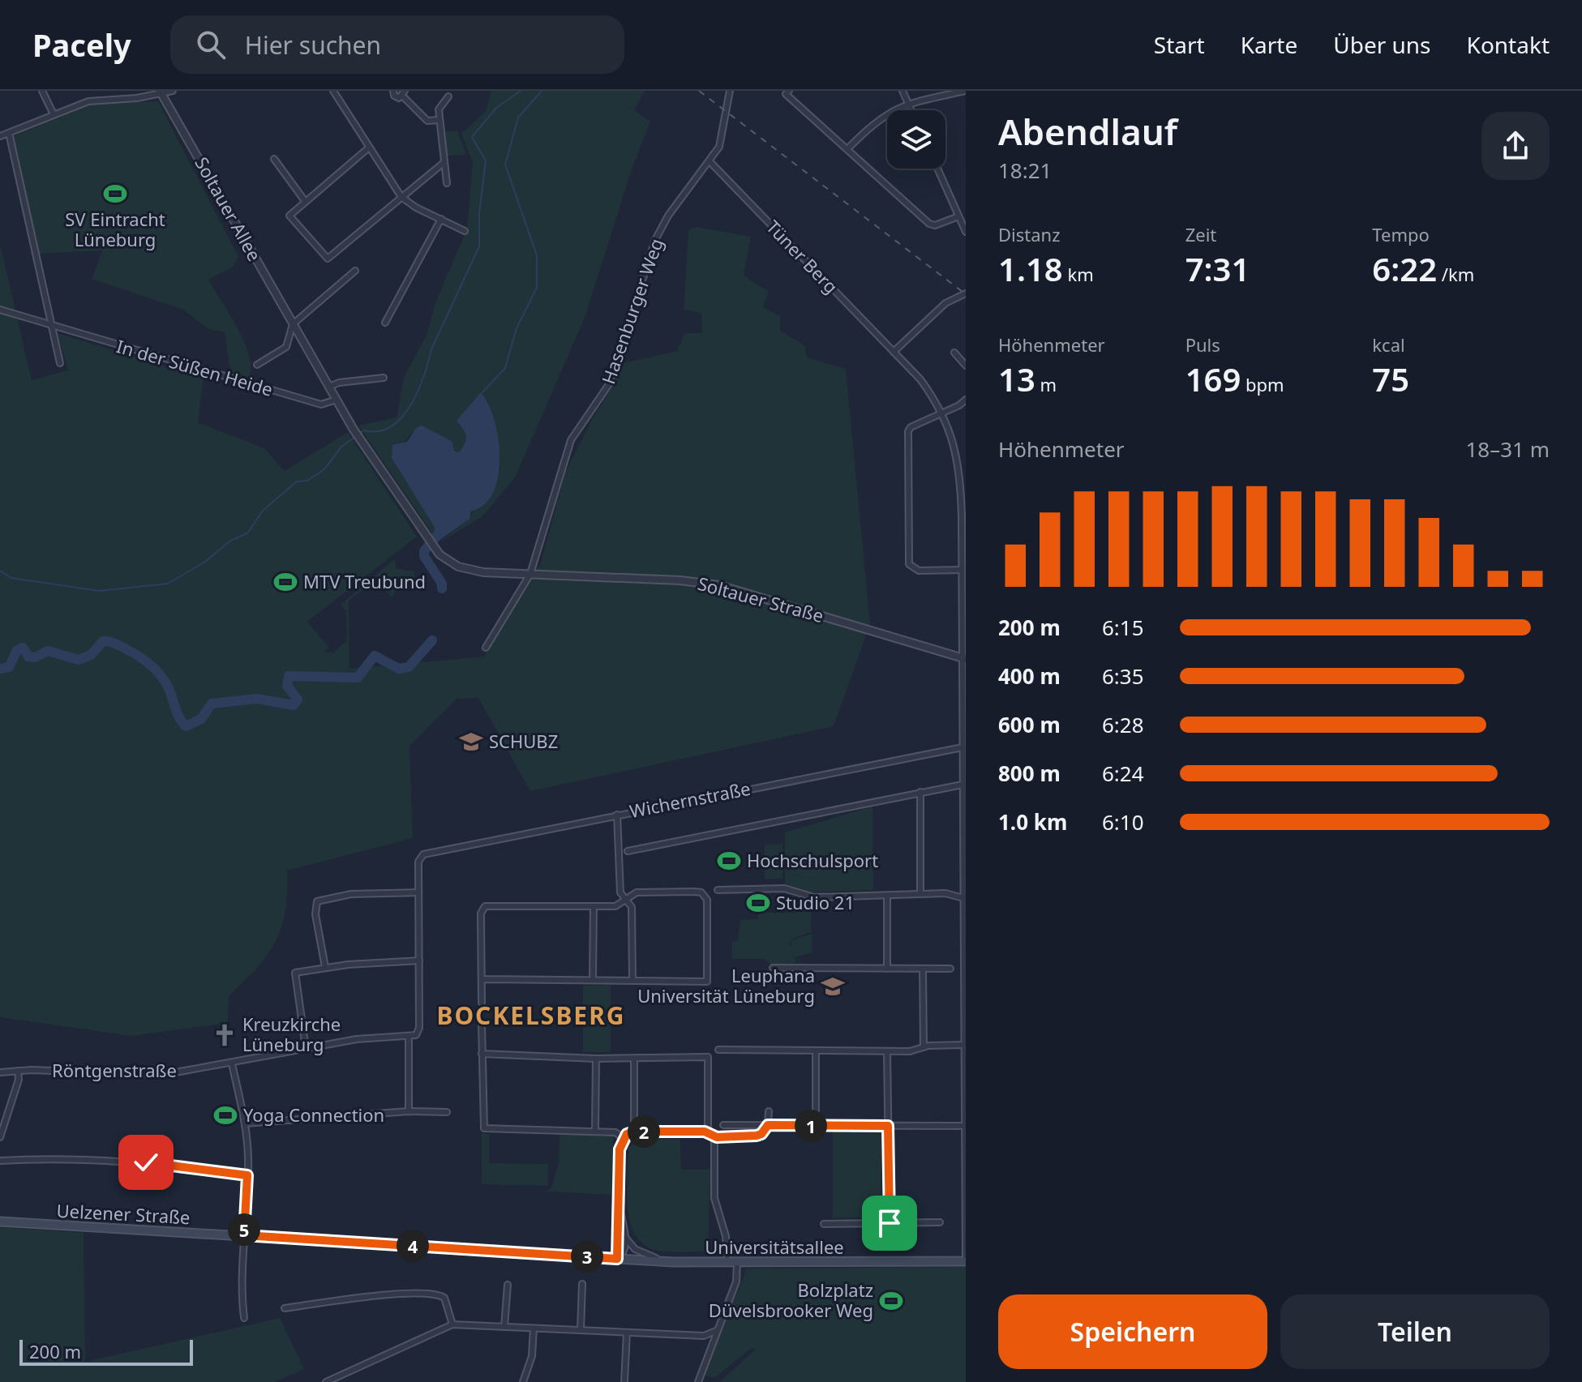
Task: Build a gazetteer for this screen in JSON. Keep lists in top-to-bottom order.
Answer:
{
  "streets": {
    "main road": ["Uelzener Straße", "Universitätsallee"],
    "street": [
      "Soltauer Allee",
      "Tüner Berg",
      "Hasenburger Weg",
      "In der Süßen Heide",
      "Soltauer Straße",
      "Wichernstraße",
      "Röntgenstraße"
    ]
  },
  "crossings": [
    ["Soltauer Allee", "Hasenburger Weg"],
    ["Soltauer Allee", "In der Süßen Heide"],
    ["Soltauer Allee", "Soltauer Straße"],
    ["Tüner Berg", "Hasenburger Weg"],
    ["Tüner Berg", "Soltauer Straße"],
    ["Tüner Berg", "Wichernstraße"],
    ["Tüner Berg", "Universitätsallee"],
    ["Hasenburger Weg", "Soltauer Straße"],
    ["Uelzener Straße", "Universitätsallee"]
  ],
  "districts": ["BOCKELSBERG"],
  "places": {
    "sports": [
      "SV Eintracht Lüneburg",
      "MTV Treubund",
      "Hochschulsport",
      "Studio 21",
      "Yoga Connection",
      "Bolzplatz Düvelsbrooker Weg"
    ],
    "school or university": ["SCHUBZ", "Leuphana Universität Lüneburg"],
    "church": ["Kreuzkirche Lüneburg"]
  },
  "scale_bar": "200 m",
  "page": {
    "header": "Pacely",
    "search": "Hier suchen",
    "nav": [
      "Start",
      "Karte",
      "Über uns",
      "Kontakt"
    ],
    "heading": ["Abendlauf", "18:21"],
    "stats": [
      ["Distanz", "1.18 km"],
      ["Zeit", "7:31"],
      ["Tempo", "6:22 /km"],
      ["Höhenmeter", "13 m"],
      ["Puls", "169 bpm"],
      ["kcal", "75"]
    ],
    "chart": ["Höhenmeter", "18–31 m"],
    "list": [
      {
        "name": "200 m",
        "note": "6:15"
      },
      {
        "name": "400 m",
        "note": "6:35"
      },
      {
        "name": "600 m",
        "note": "6:28"
      },
      {
        "name": "800 m",
        "note": "6:24"
      },
      {
        "name": "1.0 km",
        "note": "6:10"
      }
    ],
    "pins": [
      "1",
      "2",
      "5",
      "4",
      "3"
    ],
    "buttons": ["Speichern", "Teilen"],
    "scale": "200 m"
  }
}
